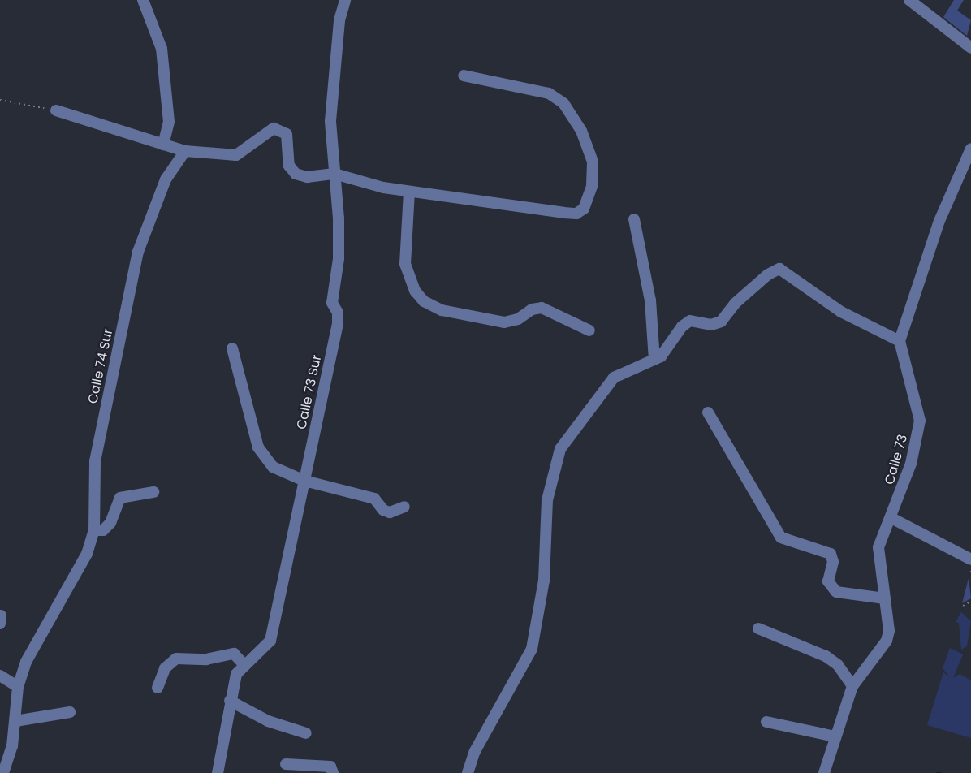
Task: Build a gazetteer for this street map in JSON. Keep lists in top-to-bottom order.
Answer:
{
  "streets": {
    "street": ["Calle 74 Sur", "Calle 73 Sur", "Calle 73"]
  }
}
